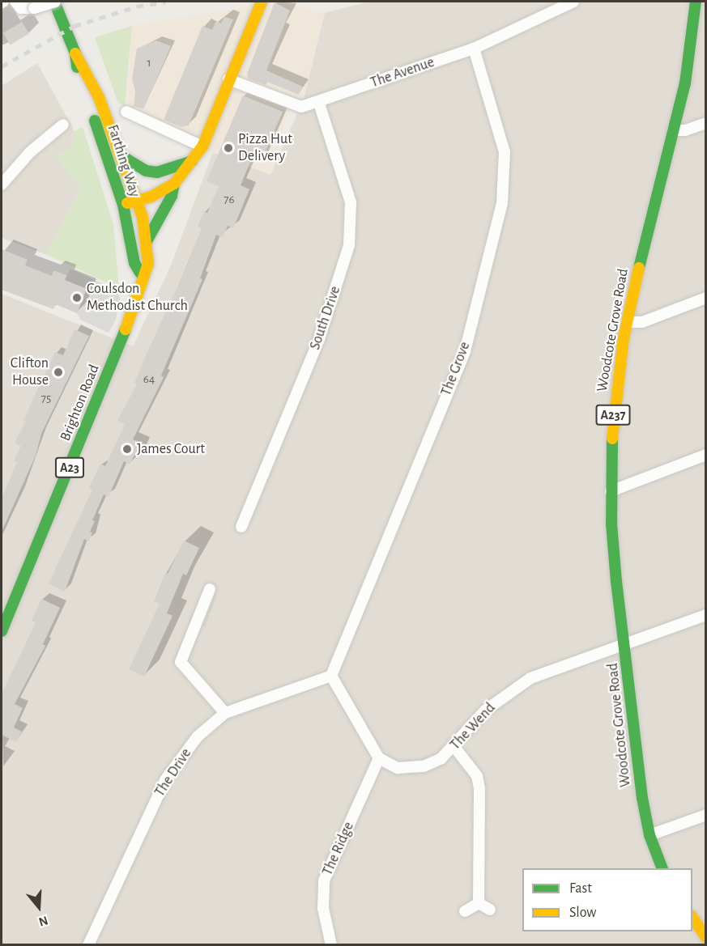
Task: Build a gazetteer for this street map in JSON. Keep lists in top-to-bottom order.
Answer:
{
  "streets": {
    "main road": [
      "Farthing Way",
      "Woodcote Grove Road",
      "Brighton Road",
      "A237",
      "A23"
    ],
    "street": [
      "The Avenue",
      "South Drive",
      "The Grove",
      "The Wend",
      "The Drive",
      "The Ridge"
    ]
  },
  "crossings": [
    ["The Avenue", "South Drive"],
    ["The Avenue", "The Grove"],
    ["The Avenue", "Brighton Road"],
    ["Farthing Way", "Brighton Road"],
    ["Farthing Way", "A23"],
    ["Woodcote Grove Road", "The Wend"],
    ["The Grove", "The Drive"],
    ["Brighton Road", "A23"],
    ["The Wend", "The Ridge"]
  ],
  "places": [
    "Pizza Hut Delivery",
    "Coulsdon Methodist Church",
    "Clifton House",
    "James Court"
  ],
  "house_numbers": [
    "1",
    "76",
    "64",
    "75"
  ],
  "legend": ["Fast", "Slow"],
  "north": "bottom"
}
